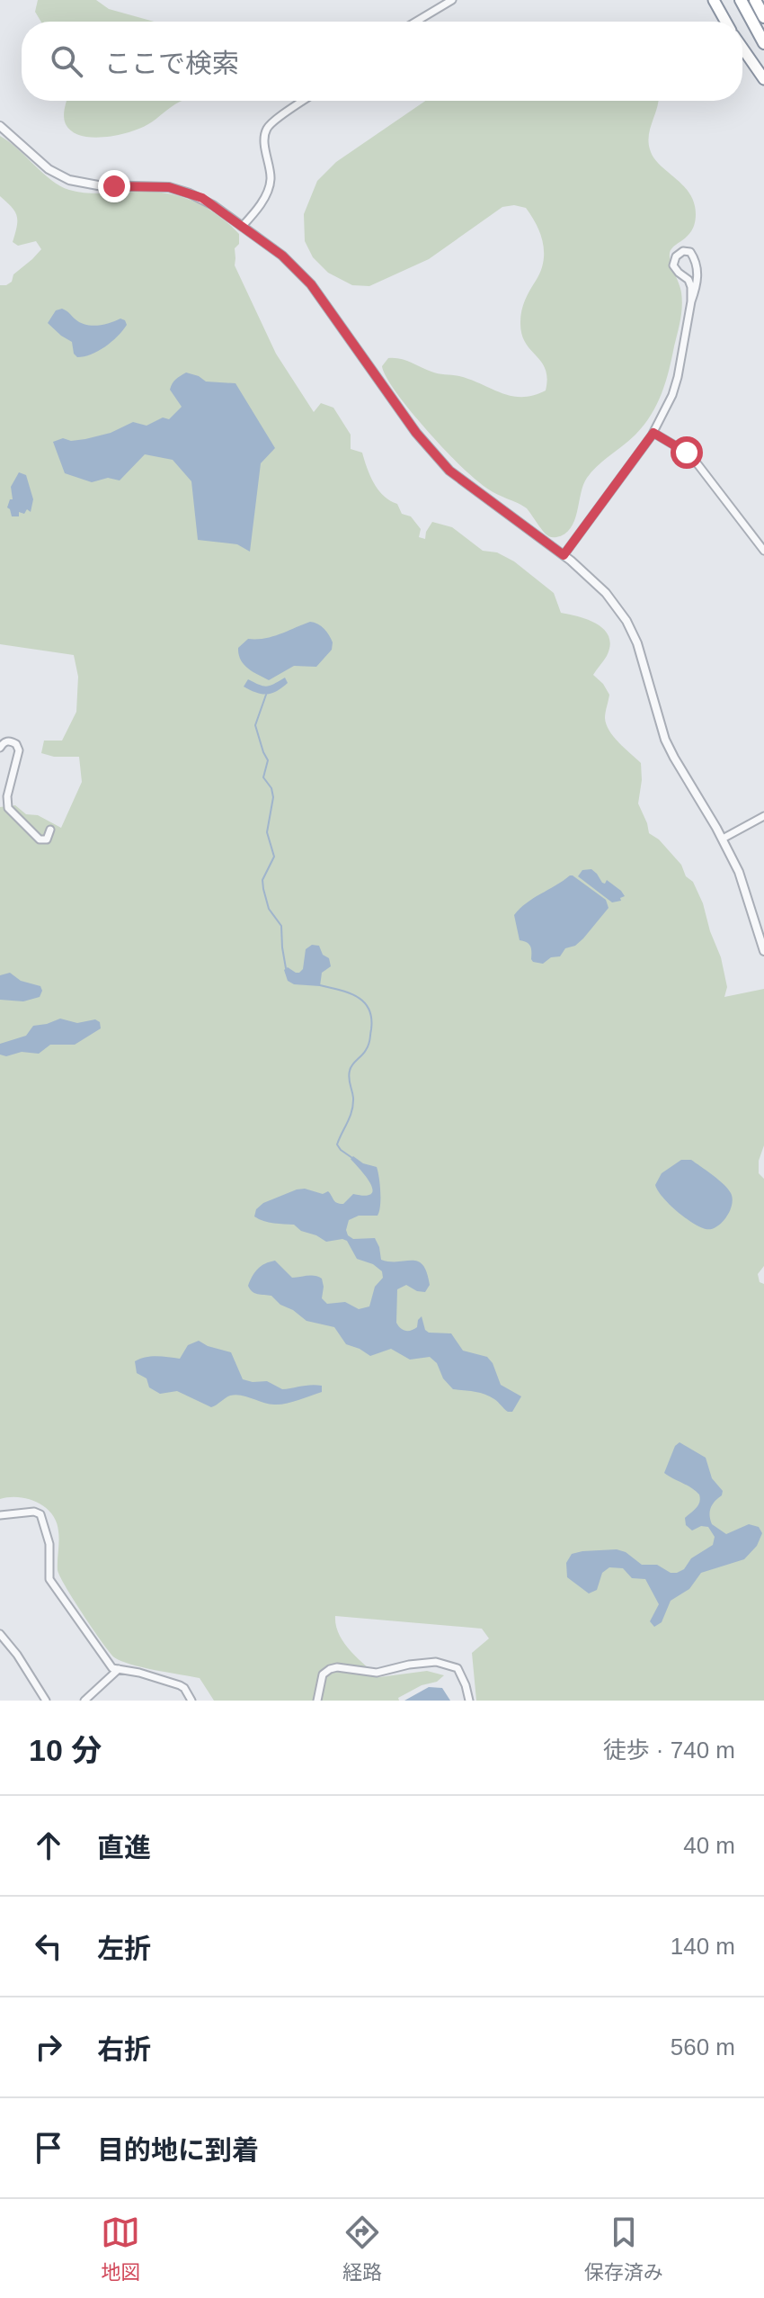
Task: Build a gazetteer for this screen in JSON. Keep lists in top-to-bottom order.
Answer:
{
  "page": {
    "search": "ここで検索",
    "heading": ["10 分", "徒歩 · 740 m"],
    "list": [
      ["直進", "40 m"],
      ["左折", "140 m"],
      ["右折", "560 m"],
      "目的地に到着"
    ],
    "nav": ["地図", "経路", "保存済み"]
  }
}
